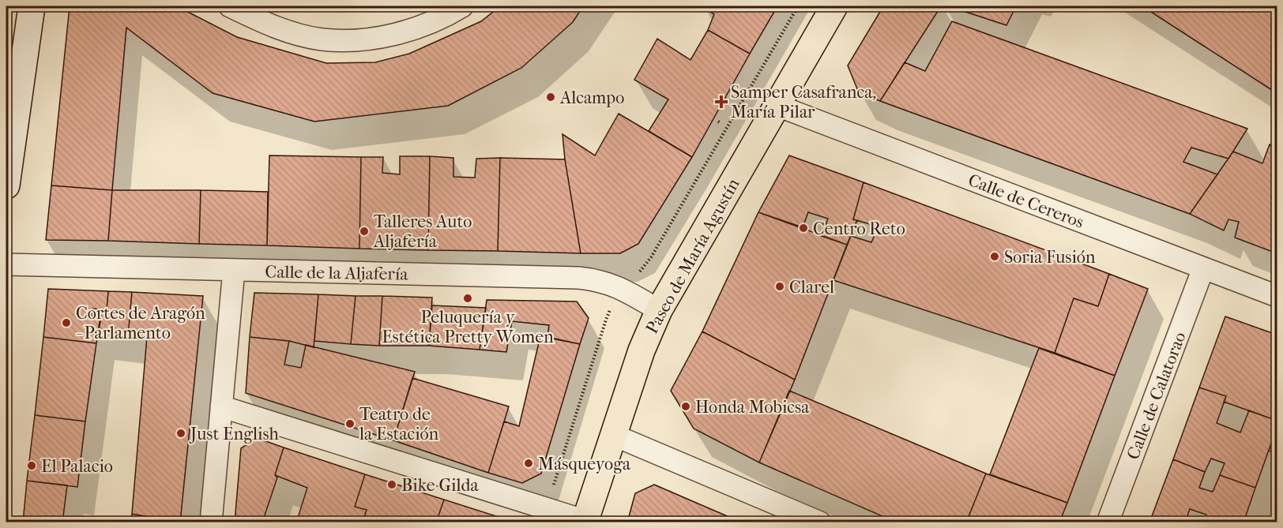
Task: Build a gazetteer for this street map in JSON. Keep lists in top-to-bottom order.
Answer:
{
  "streets": {
    "main road": ["Paseo de María Agustín"],
    "street": ["Calle de Cereros", "Calle de la Aljafería", "Calle de Calatorao"]
  },
  "crossings": [
    ["Calle de Cereros", "Paseo de María Agustín"],
    ["Calle de Cereros", "Calle de Calatorao"],
    ["Paseo de María Agustín", "Calle de la Aljafería"]
  ],
  "places": {
    "other": [
      "Alcampo",
      "Centro Reto",
      "Talleres Auto Aljafería",
      "Soria Fusión",
      "Clarel",
      "Peluquería y Estética Pretty Women",
      "Cortes de Aragón - Parlamento",
      "Honda Mobicsa",
      "Teatro de la Estación",
      "Just English",
      "Másqueyoga",
      "El Palacio",
      "Bike Gilda"
    ],
    "health": ["Samper Casafranca, María Pilar"]
  }
}
